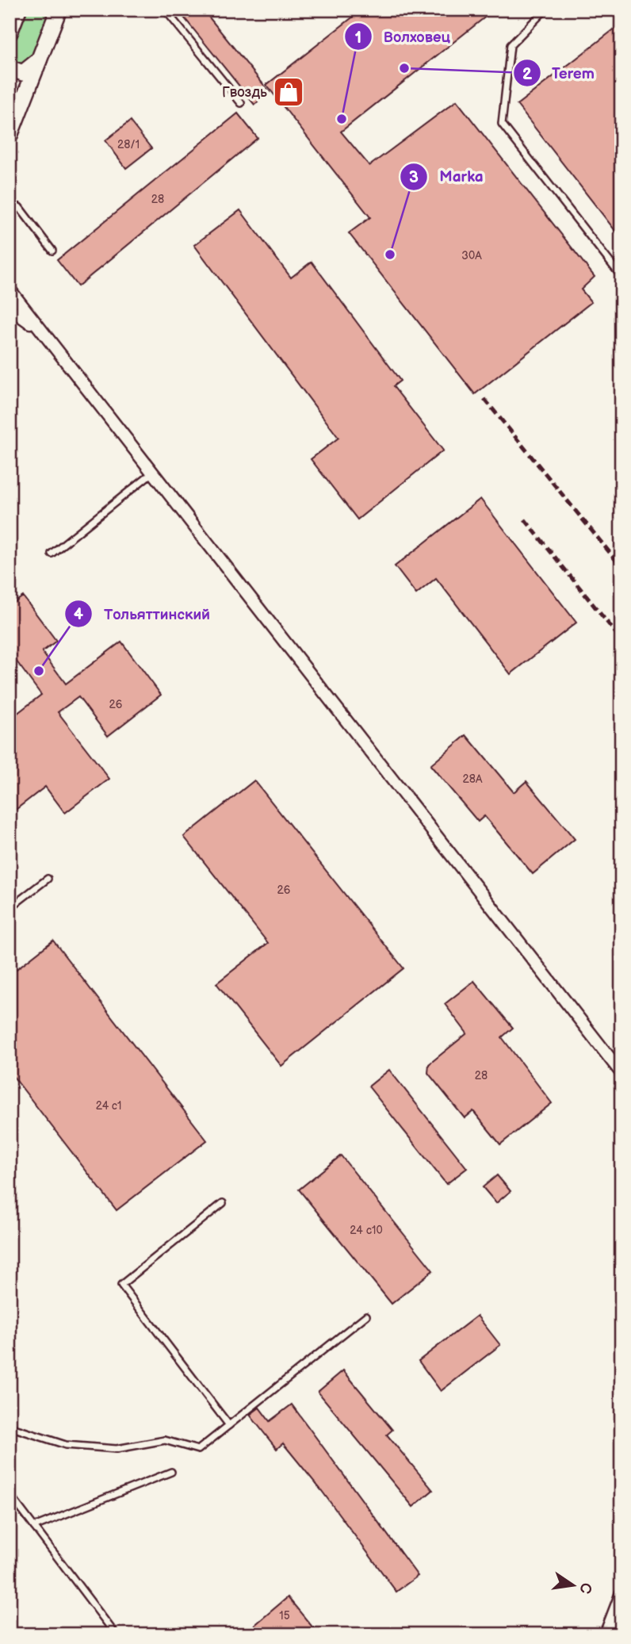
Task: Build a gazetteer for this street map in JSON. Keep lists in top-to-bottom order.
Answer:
{
  "places": {
    "other": [
      "Terem",
      "Волховец",
      "Marka",
      "Тольяттинский"
    ],
    "shop": ["Гвоздь"]
  },
  "house_numbers": [
    "28/1",
    "28",
    "30А",
    "26",
    "28А",
    "26",
    "28",
    "24 с1",
    "24 c10",
    "15"
  ],
  "north": "right"
}
